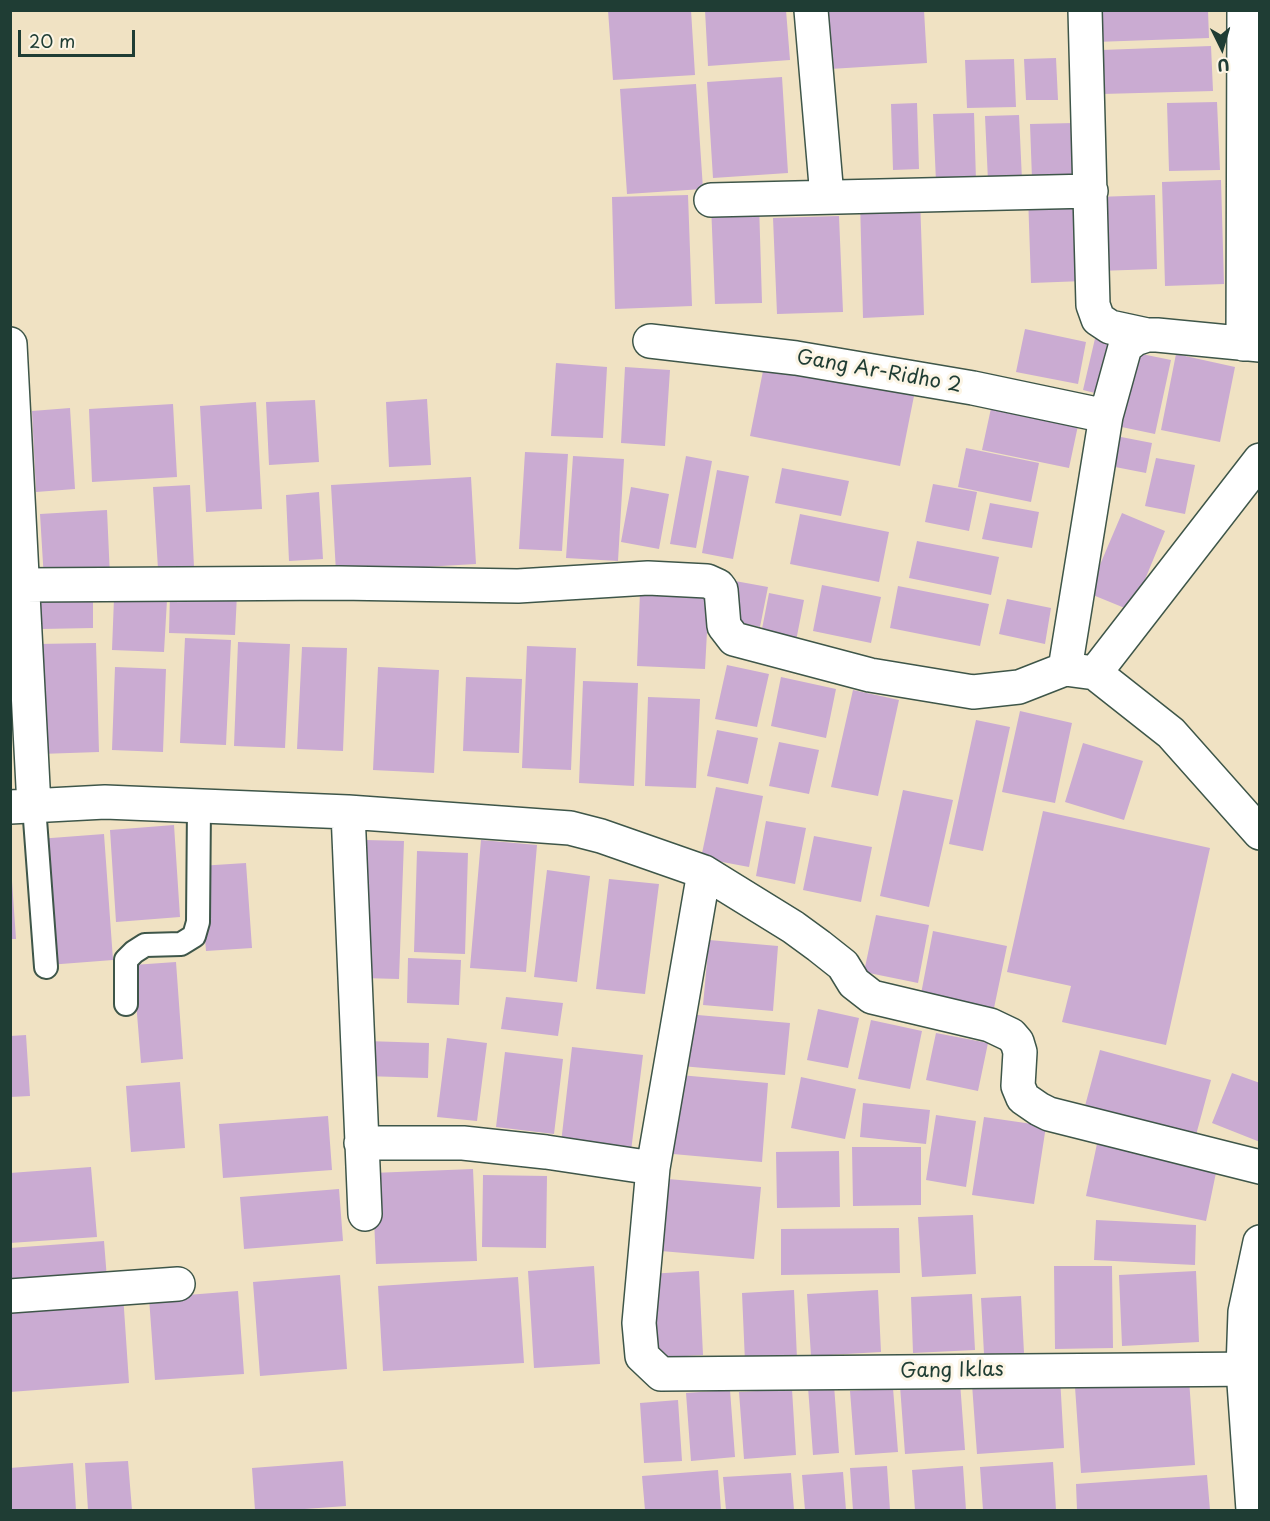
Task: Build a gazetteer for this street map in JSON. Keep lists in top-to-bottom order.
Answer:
{
  "streets": {
    "main road": ["Gang Ar-Ridho 2", "Gang Iklas"]
  },
  "scale_bar": "20 m",
  "north": "bottom"
}
